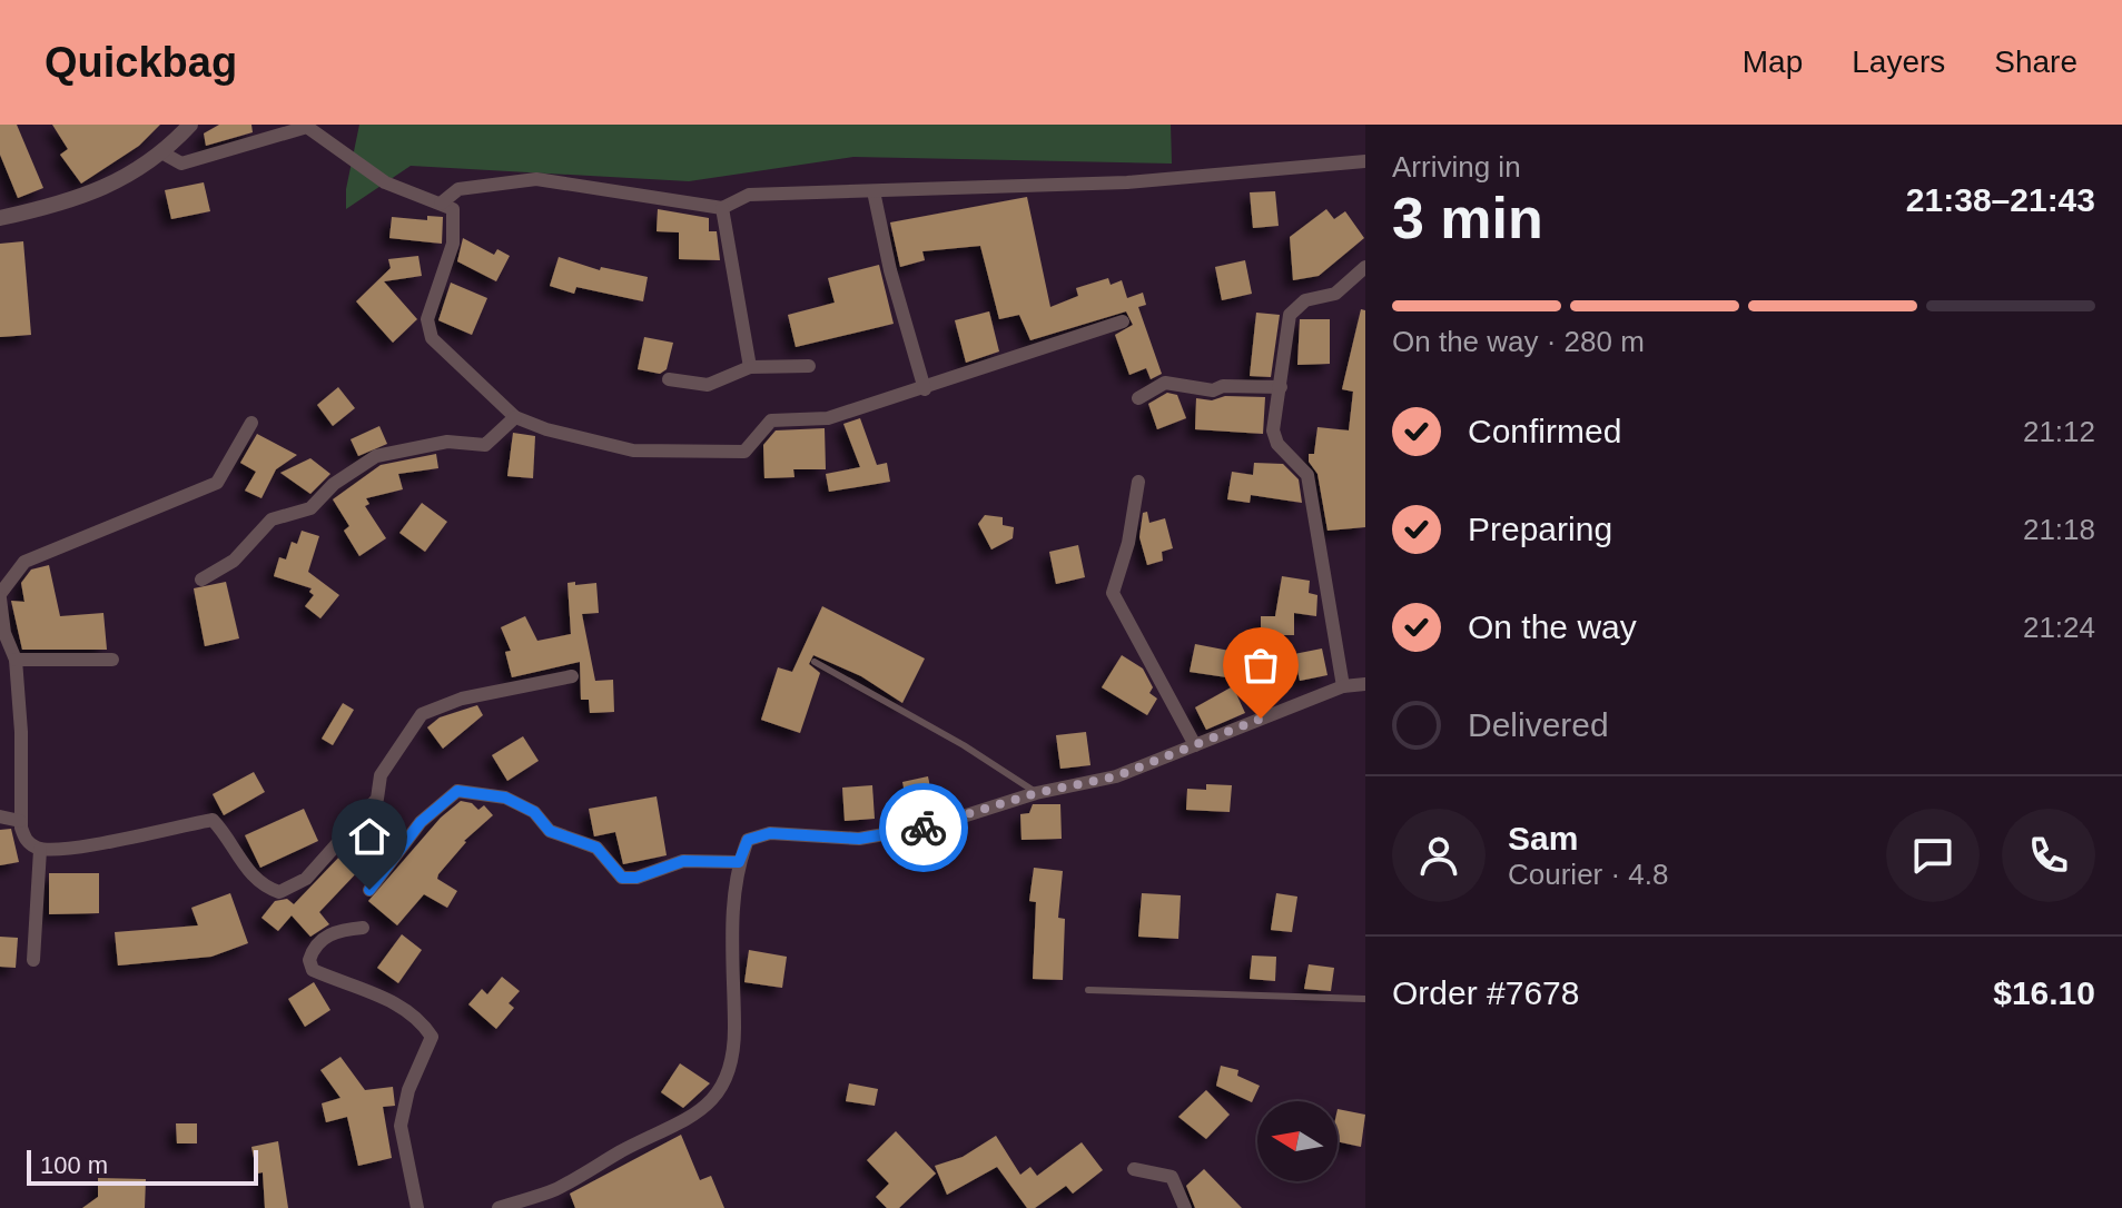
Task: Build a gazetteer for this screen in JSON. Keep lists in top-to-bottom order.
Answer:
{
  "scale_bar": "100 m",
  "north": "left",
  "page": {
    "header": "Quickbag",
    "nav": ["Map", "Layers", "Share"],
    "heading": ["3 min", "Arriving in", "21:38–21:43"],
    "panel": [
      "Sam",
      "Courier · 4.8",
      "Order #7678",
      "$16.10"
    ],
    "bar": "On the way · 280 m",
    "list": [
      ["Confirmed", "21:12"],
      ["Preparing", "21:18"],
      ["On the way", "21:24"],
      "Delivered"
    ],
    "scale": "100 m"
  }
}
